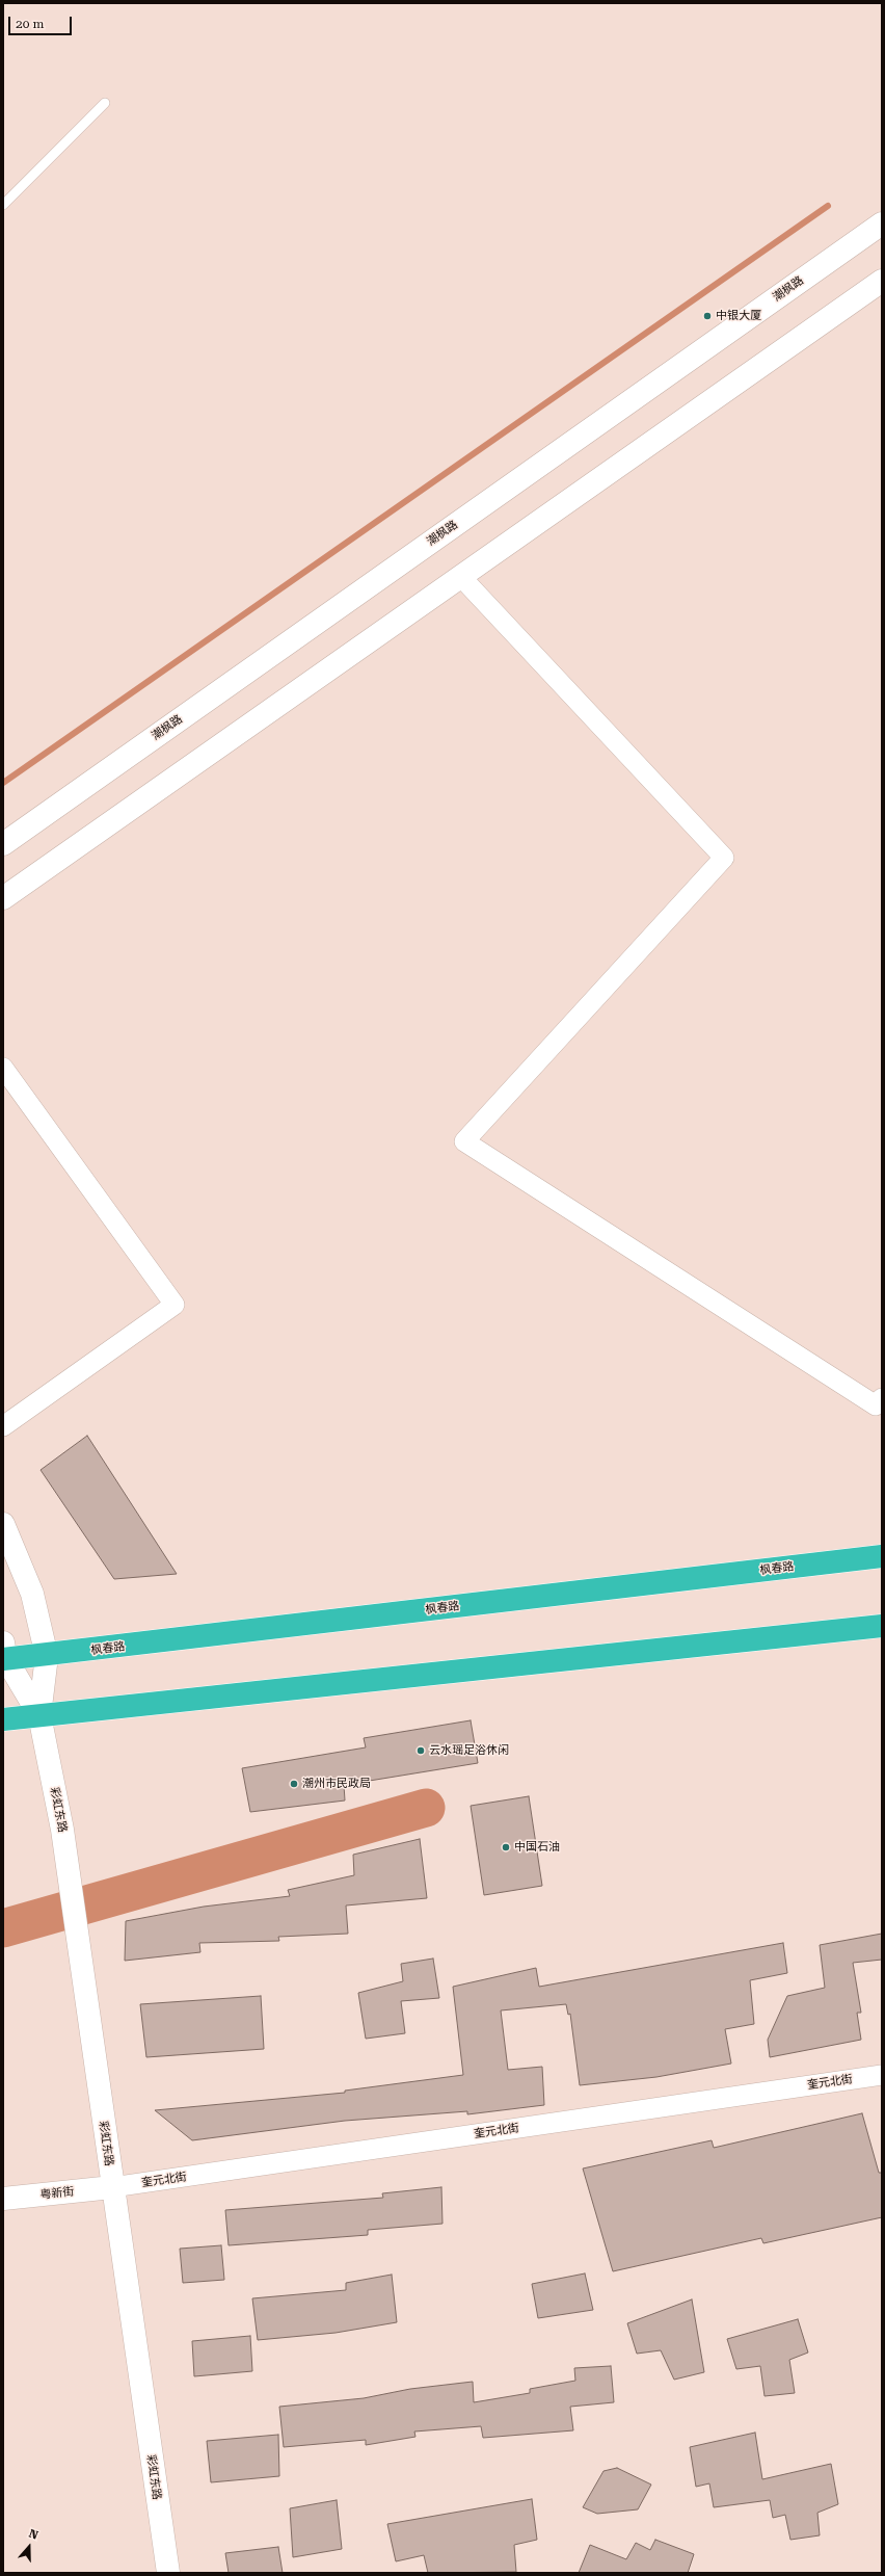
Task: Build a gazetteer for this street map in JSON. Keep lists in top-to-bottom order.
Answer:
{
  "streets": {
    "highway": ["枫春路"],
    "main road": ["潮枫路", "彩虹东路", "粤新街"],
    "street": ["奎元北街"]
  },
  "crossings": [
    ["彩虹东路", "奎元北街"],
    ["彩虹东路", "粤新街"],
    ["奎元北街", "粤新街"]
  ],
  "places": [
    "中银大厦",
    "云水瑶足浴休闲",
    "潮州市民政局",
    "中国石油"
  ],
  "scale_bar": "20 m",
  "north": "top"
}
